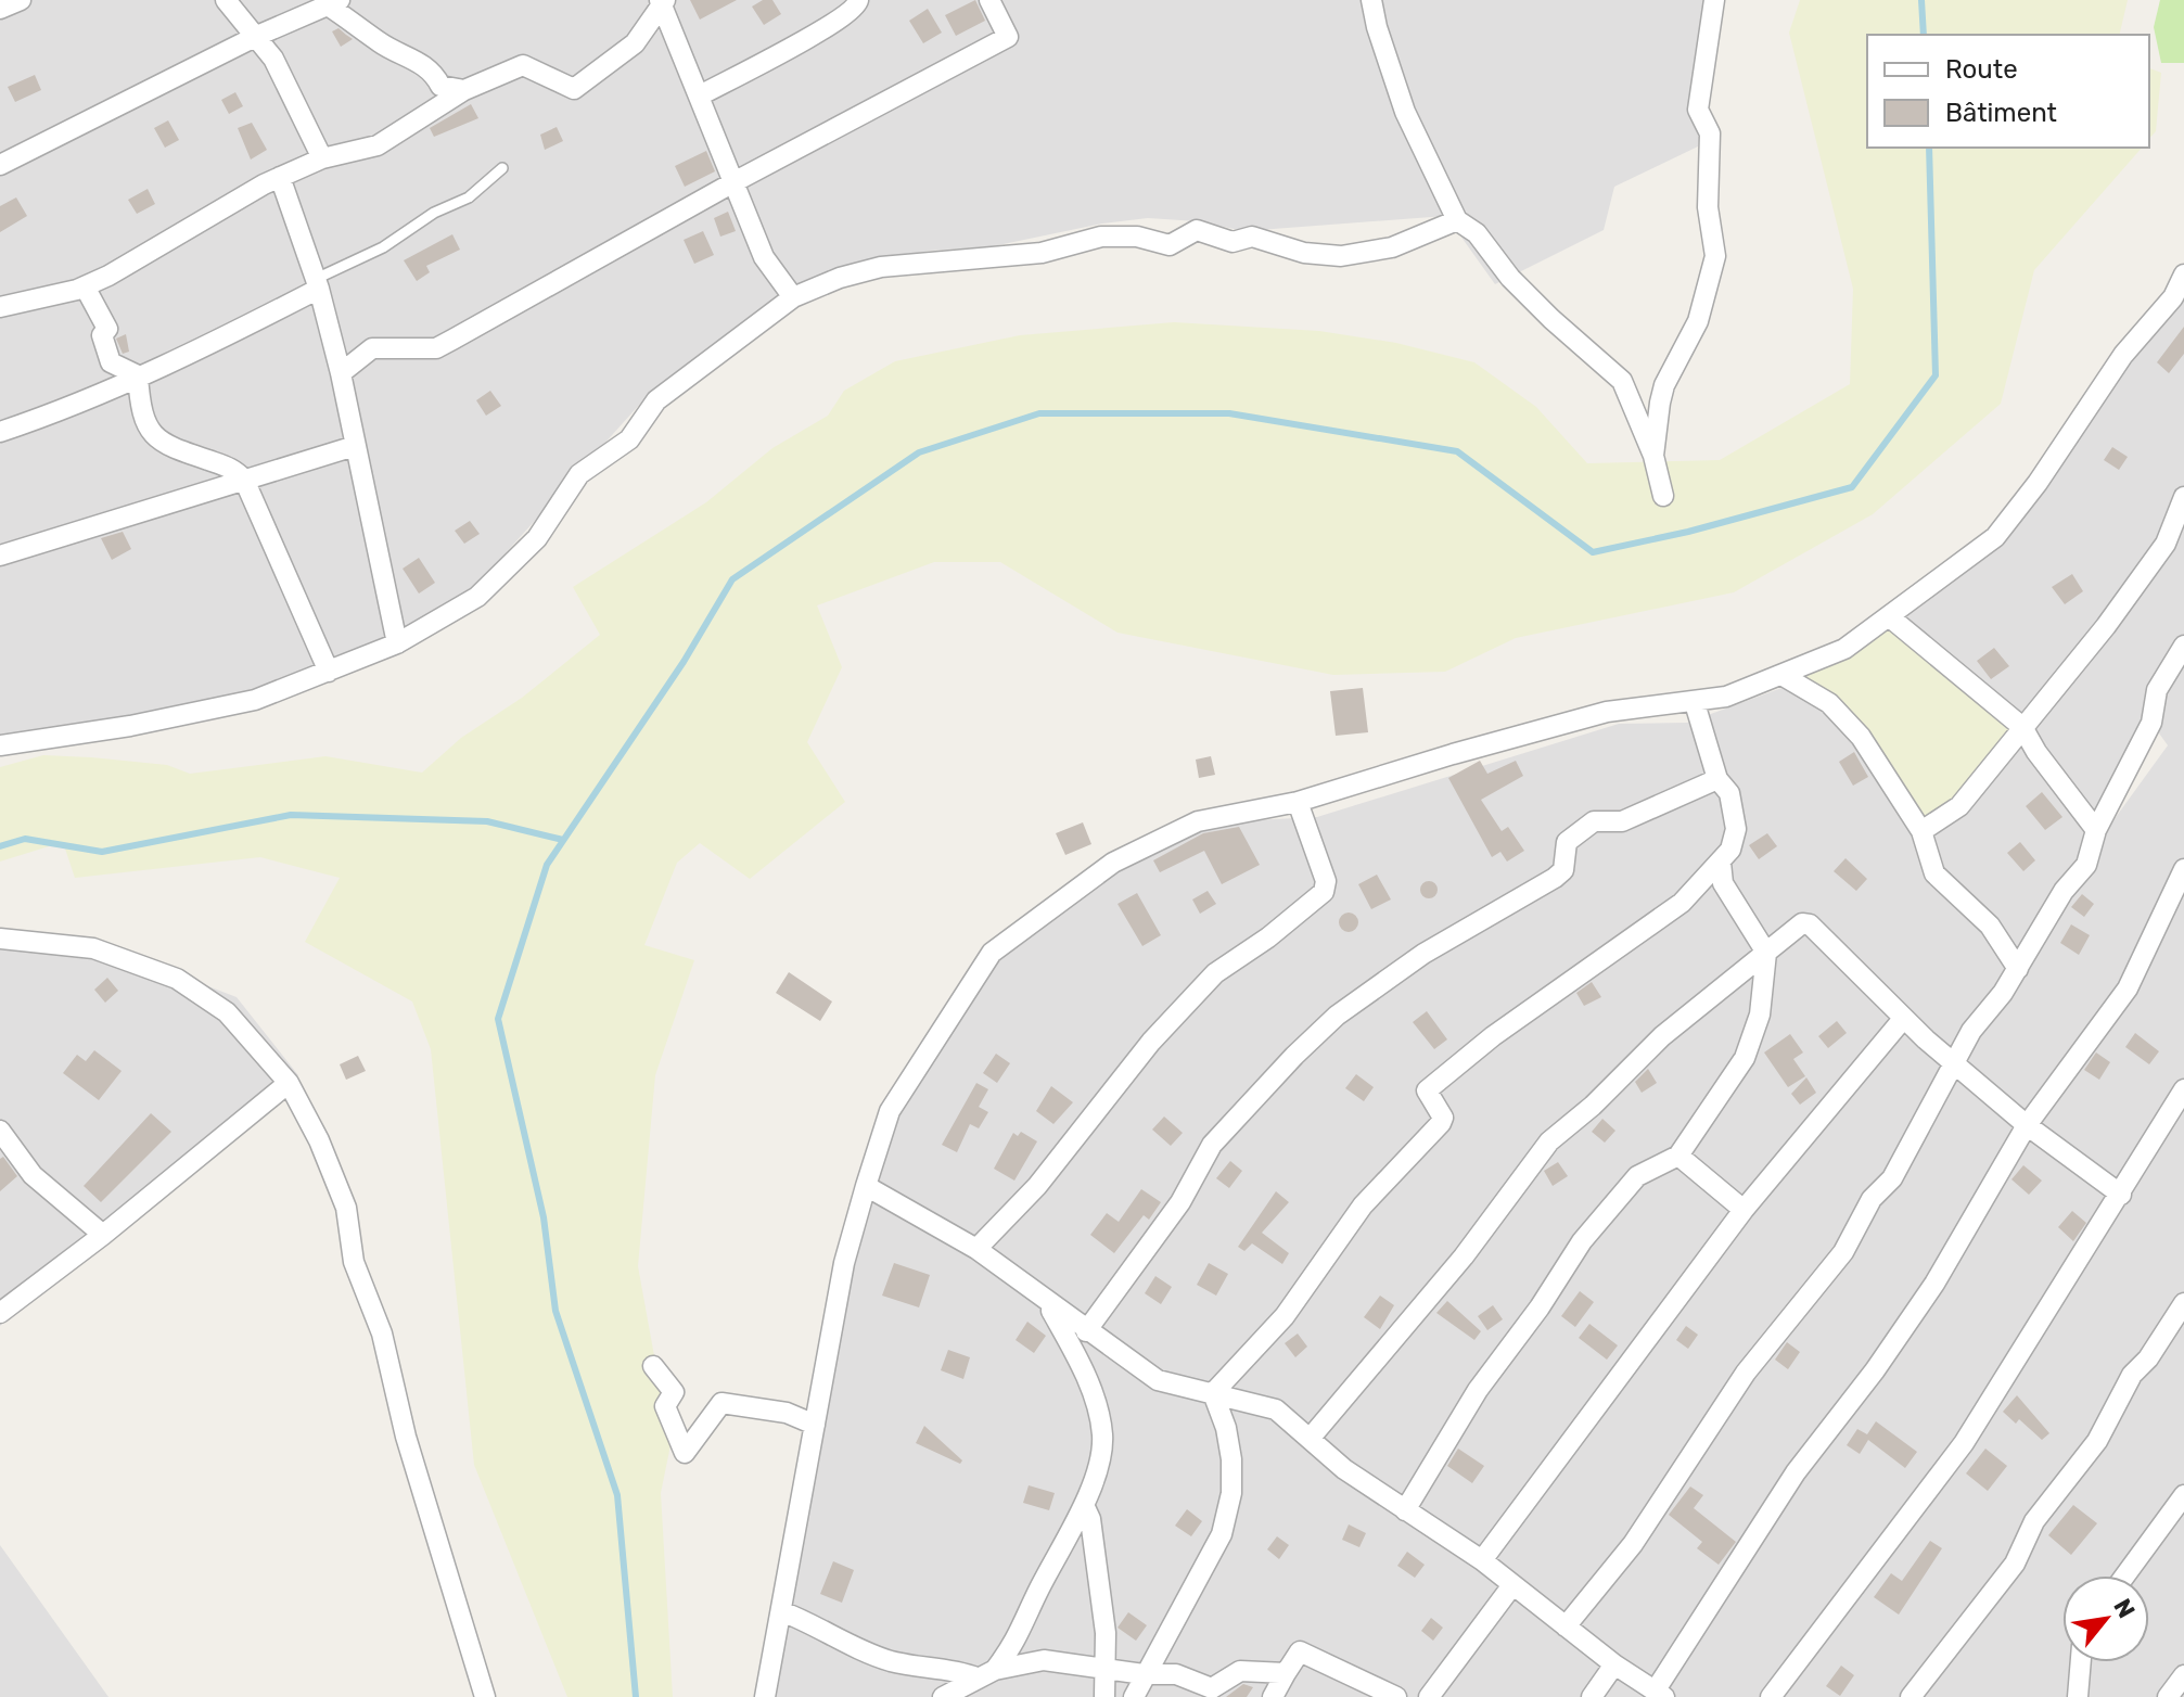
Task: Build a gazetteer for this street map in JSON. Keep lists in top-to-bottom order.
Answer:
{
  "legend": ["Route", "Bâtiment"],
  "north": "top right"
}
